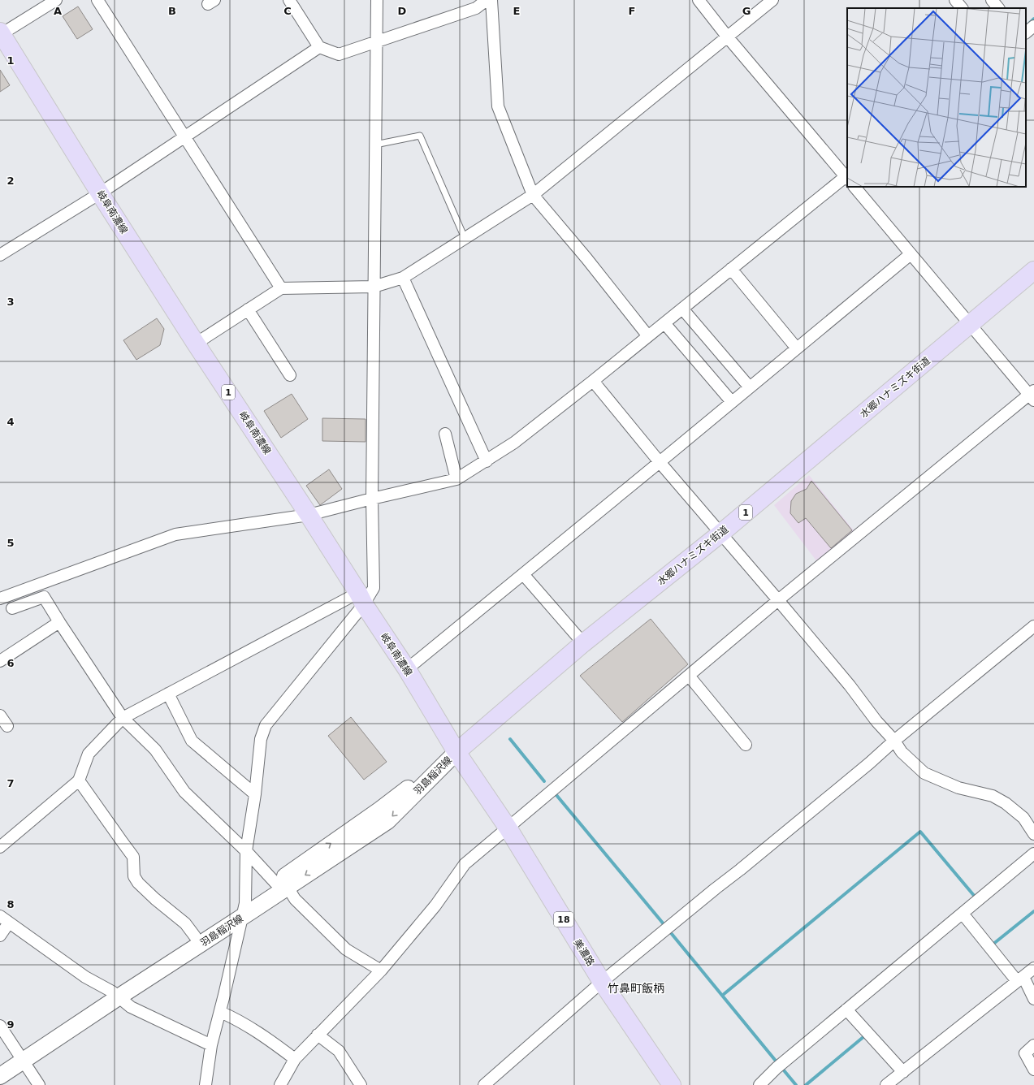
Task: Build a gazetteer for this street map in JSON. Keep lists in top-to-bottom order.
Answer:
{
  "streets": {
    "main road": [
      "岐阜南濃線",
      "水郷ハナミズキ街道",
      "1",
      "羽島稲沢線",
      "18",
      "美濃路"
    ]
  },
  "crossings": [
    ["岐阜南濃線", "水郷ハナミズキ街道"],
    ["岐阜南濃線", "羽島稲沢線"],
    ["岐阜南濃線", "美濃路"],
    ["水郷ハナミズキ街道", "羽島稲沢線"],
    ["水郷ハナミズキ街道", "美濃路"],
    ["羽島稲沢線", "美濃路"]
  ],
  "districts": ["竹鼻町飯柄"],
  "grid": {
    "columns": [
      "A",
      "B",
      "C",
      "D",
      "E",
      "F",
      "G"
    ],
    "rows": [
      "1",
      "2",
      "3",
      "4",
      "5",
      "6",
      "7",
      "8",
      "9"
    ]
  }
}
